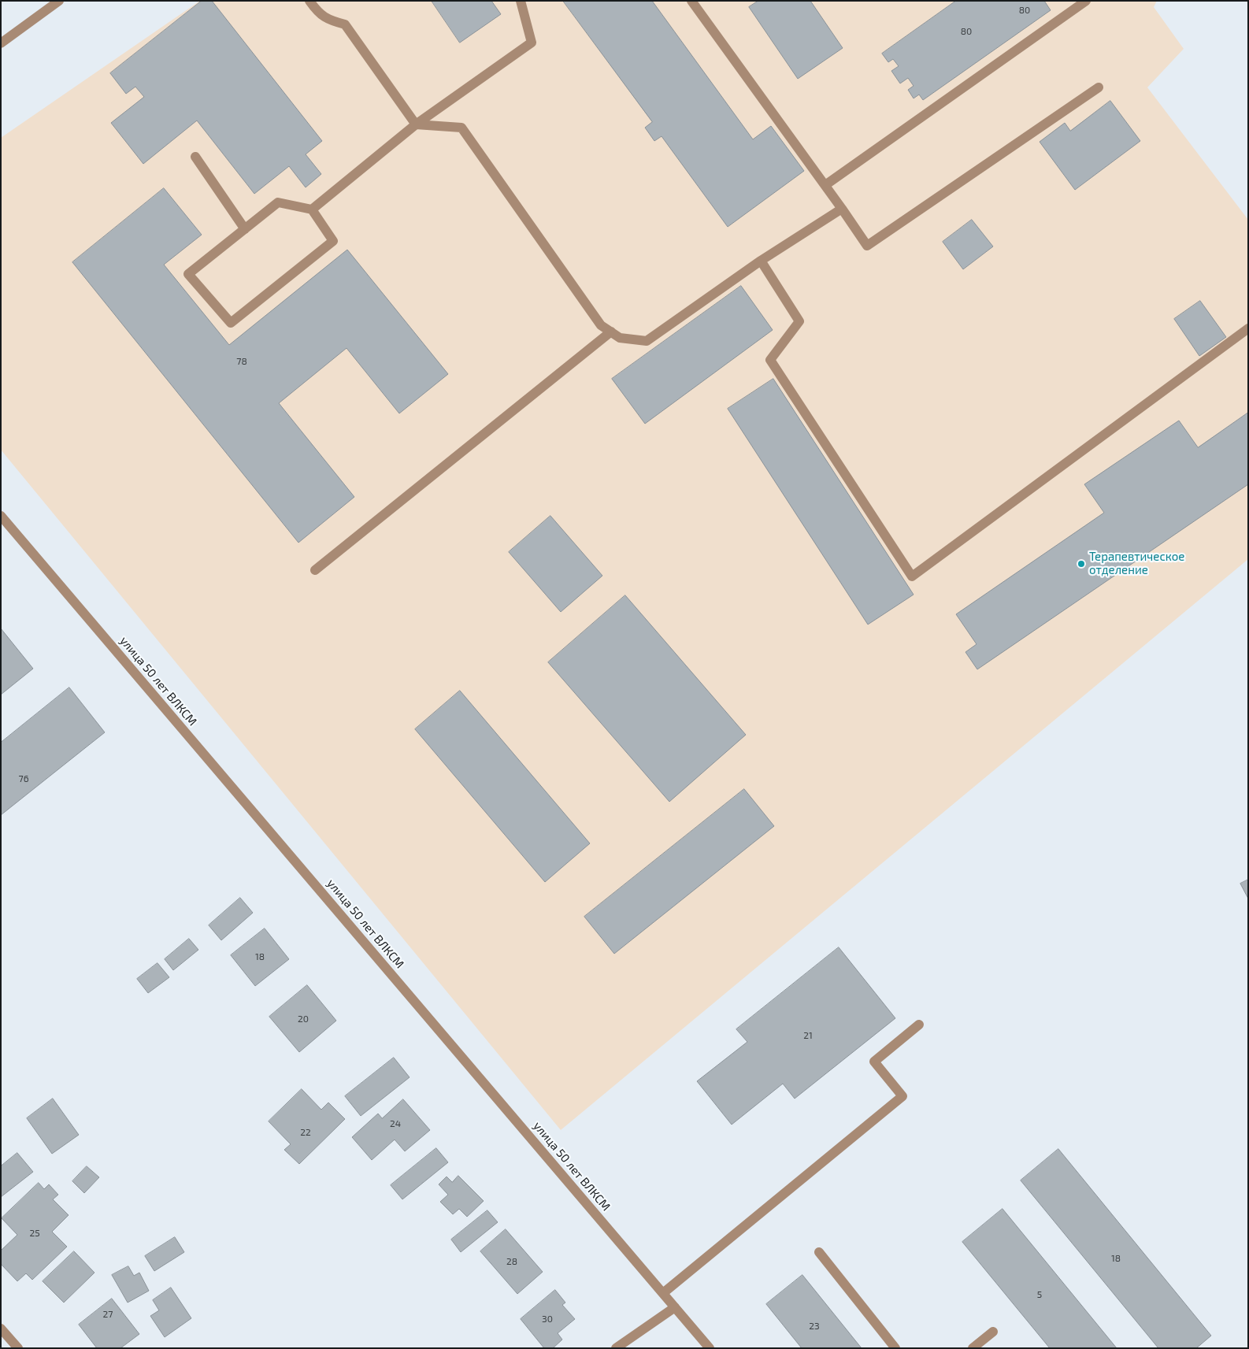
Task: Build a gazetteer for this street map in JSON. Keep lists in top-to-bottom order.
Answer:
{
  "streets": {
    "street": ["улица 50 лет ВЛКСМ"]
  },
  "places": ["Терапевтическое отделение"],
  "house_numbers": [
    "80",
    "80",
    "78",
    "76",
    "18",
    "20",
    "21",
    "24",
    "22",
    "25",
    "18",
    "28",
    "5",
    "27",
    "30",
    "23"
  ]
}
